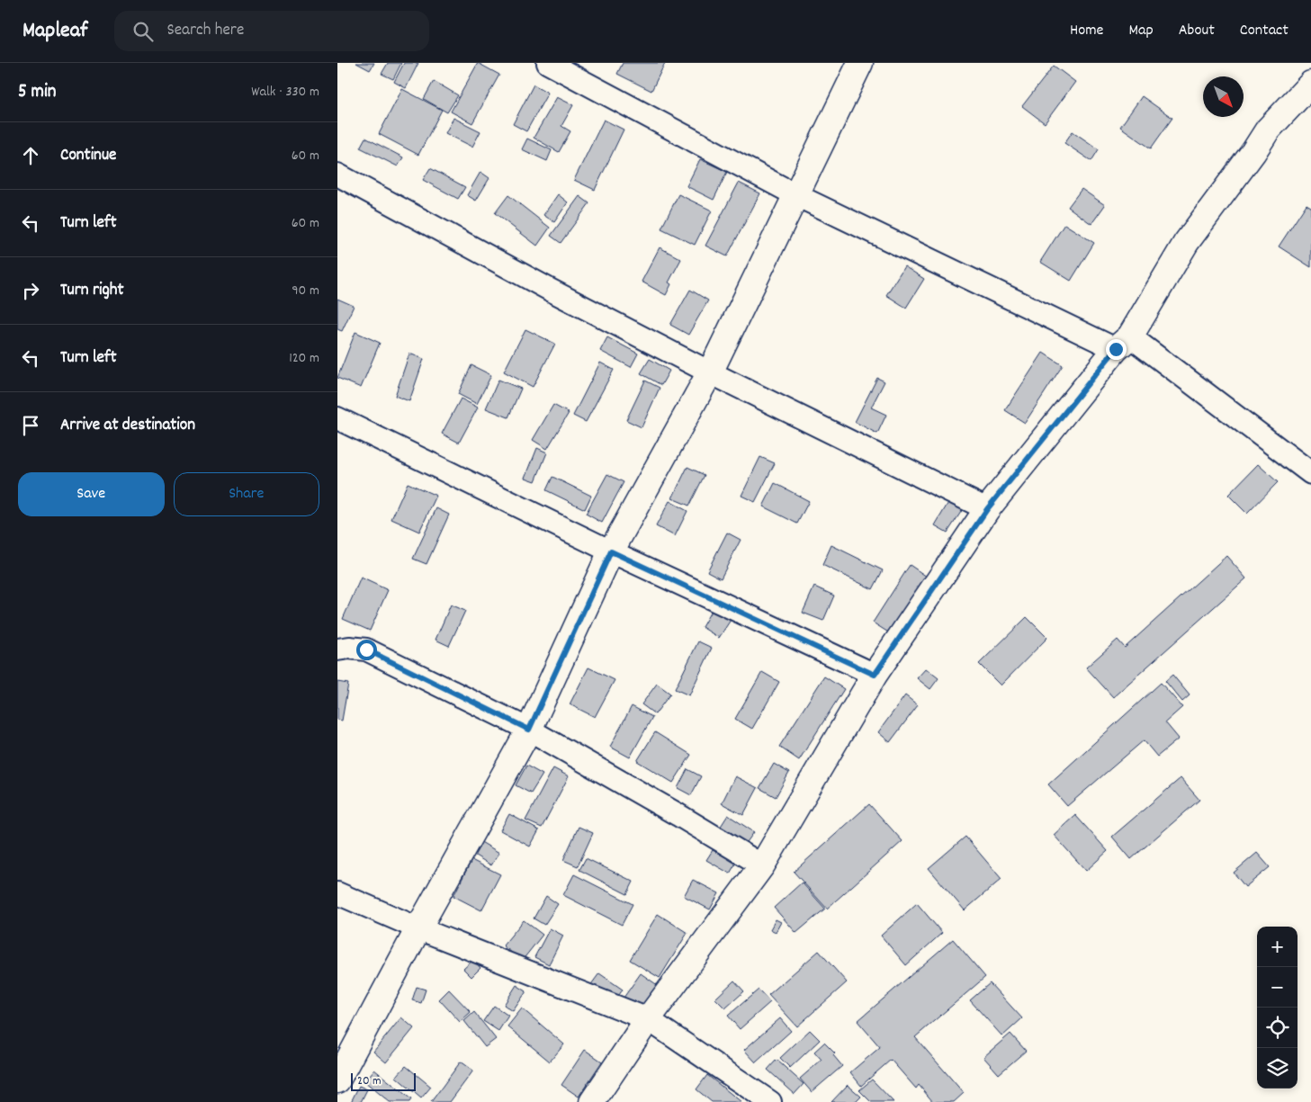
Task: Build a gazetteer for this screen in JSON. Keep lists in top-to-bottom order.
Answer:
{
  "scale_bar": "20 m",
  "north": "bottom right",
  "page": {
    "header": "Mapleaf",
    "search": "Search here",
    "nav": [
      "Home",
      "Map",
      "About",
      "Contact"
    ],
    "heading": ["5 min", "Walk · 330 m"],
    "list": [
      ["Continue", "60 m"],
      ["Turn left", "60 m"],
      ["Turn right", "90 m"],
      ["Turn left", "120 m"],
      "Arrive at destination"
    ],
    "buttons": ["Save", "Share"],
    "map_buttons": ["+", "−"],
    "scale": "20 m"
  }
}
